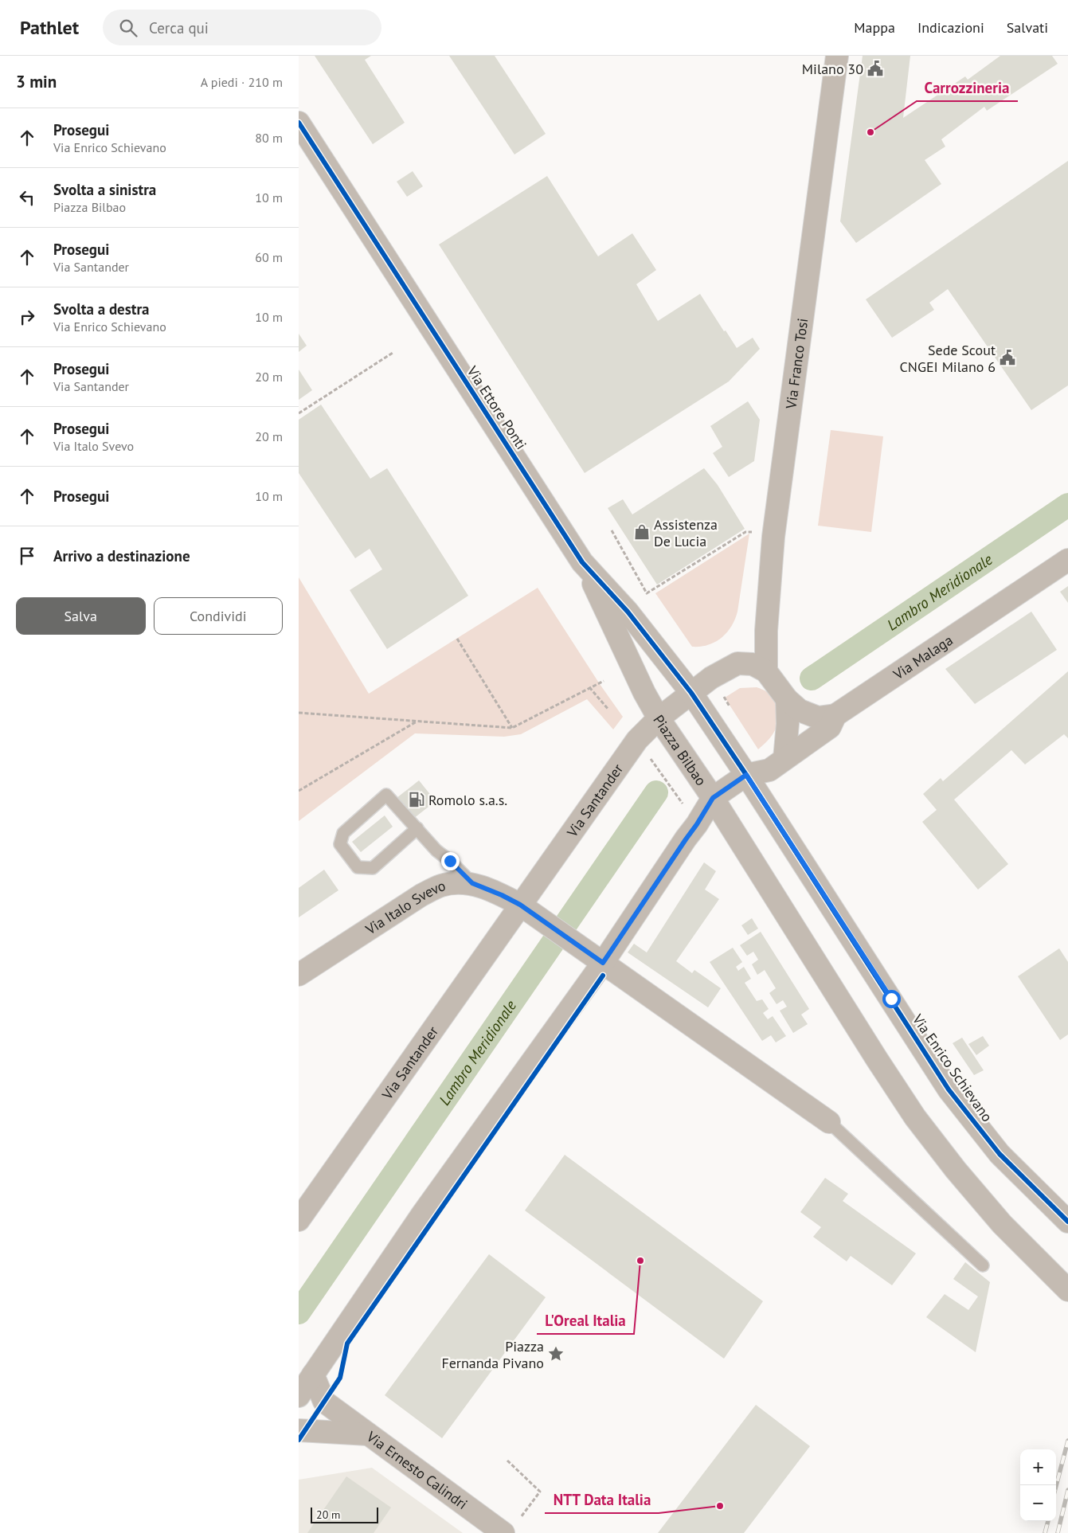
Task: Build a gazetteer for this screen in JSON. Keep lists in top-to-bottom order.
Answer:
{
  "streets": {
    "street": [
      "Via Franco Tosi",
      "Via Ettore Ponti",
      "Via Malaga",
      "Piazza Bilbao",
      "Via Santander",
      "Via Italo Svevo",
      "Via Enrico Schievano",
      "Via Ernesto Calindri"
    ]
  },
  "crossings": [
    ["Via Franco Tosi", "Piazza Bilbao"],
    ["Via Ettore Ponti", "Piazza Bilbao"],
    ["Via Ettore Ponti", "Via Santander"],
    ["Via Ettore Ponti", "Via Enrico Schievano"],
    ["Via Malaga", "Piazza Bilbao"],
    ["Piazza Bilbao", "Via Santander"],
    ["Piazza Bilbao", "Via Enrico Schievano"],
    ["Via Santander", "Via Italo Svevo"]
  ],
  "water": ["Lambro Meridionale"],
  "places": {
    "public building": ["Milano 30", "Sede Scout CNGEI Milano 6"],
    "other": ["Carrozzineria", "L'Oreal Italia", "NTT Data Italia"],
    "shop": ["Assistenza De Lucia"],
    "fuel station": ["Romolo s.a.s."],
    "place": ["Piazza Fernanda Pivano"]
  },
  "scale_bar": "20 m",
  "page": {
    "header": "Pathlet",
    "search": "Cerca qui",
    "nav": ["Mappa", "Indicazioni", "Salvati"],
    "heading": ["3 min", "A piedi · 210 m"],
    "list": [
      ["Prosegui", "Via Enrico Schievano", "80 m"],
      ["Svolta a sinistra", "Piazza Bilbao", "10 m"],
      ["Prosegui", "Via Santander", "60 m"],
      ["Svolta a destra", "Via Enrico Schievano", "10 m"],
      ["Prosegui", "Via Santander", "20 m"],
      ["Prosegui", "Via Italo Svevo", "20 m"],
      ["Prosegui", "10 m"],
      "Arrivo a destinazione"
    ],
    "buttons": ["Salva", "Condividi"],
    "map_buttons": ["+", "−"],
    "scale": "20 m"
  }
}
